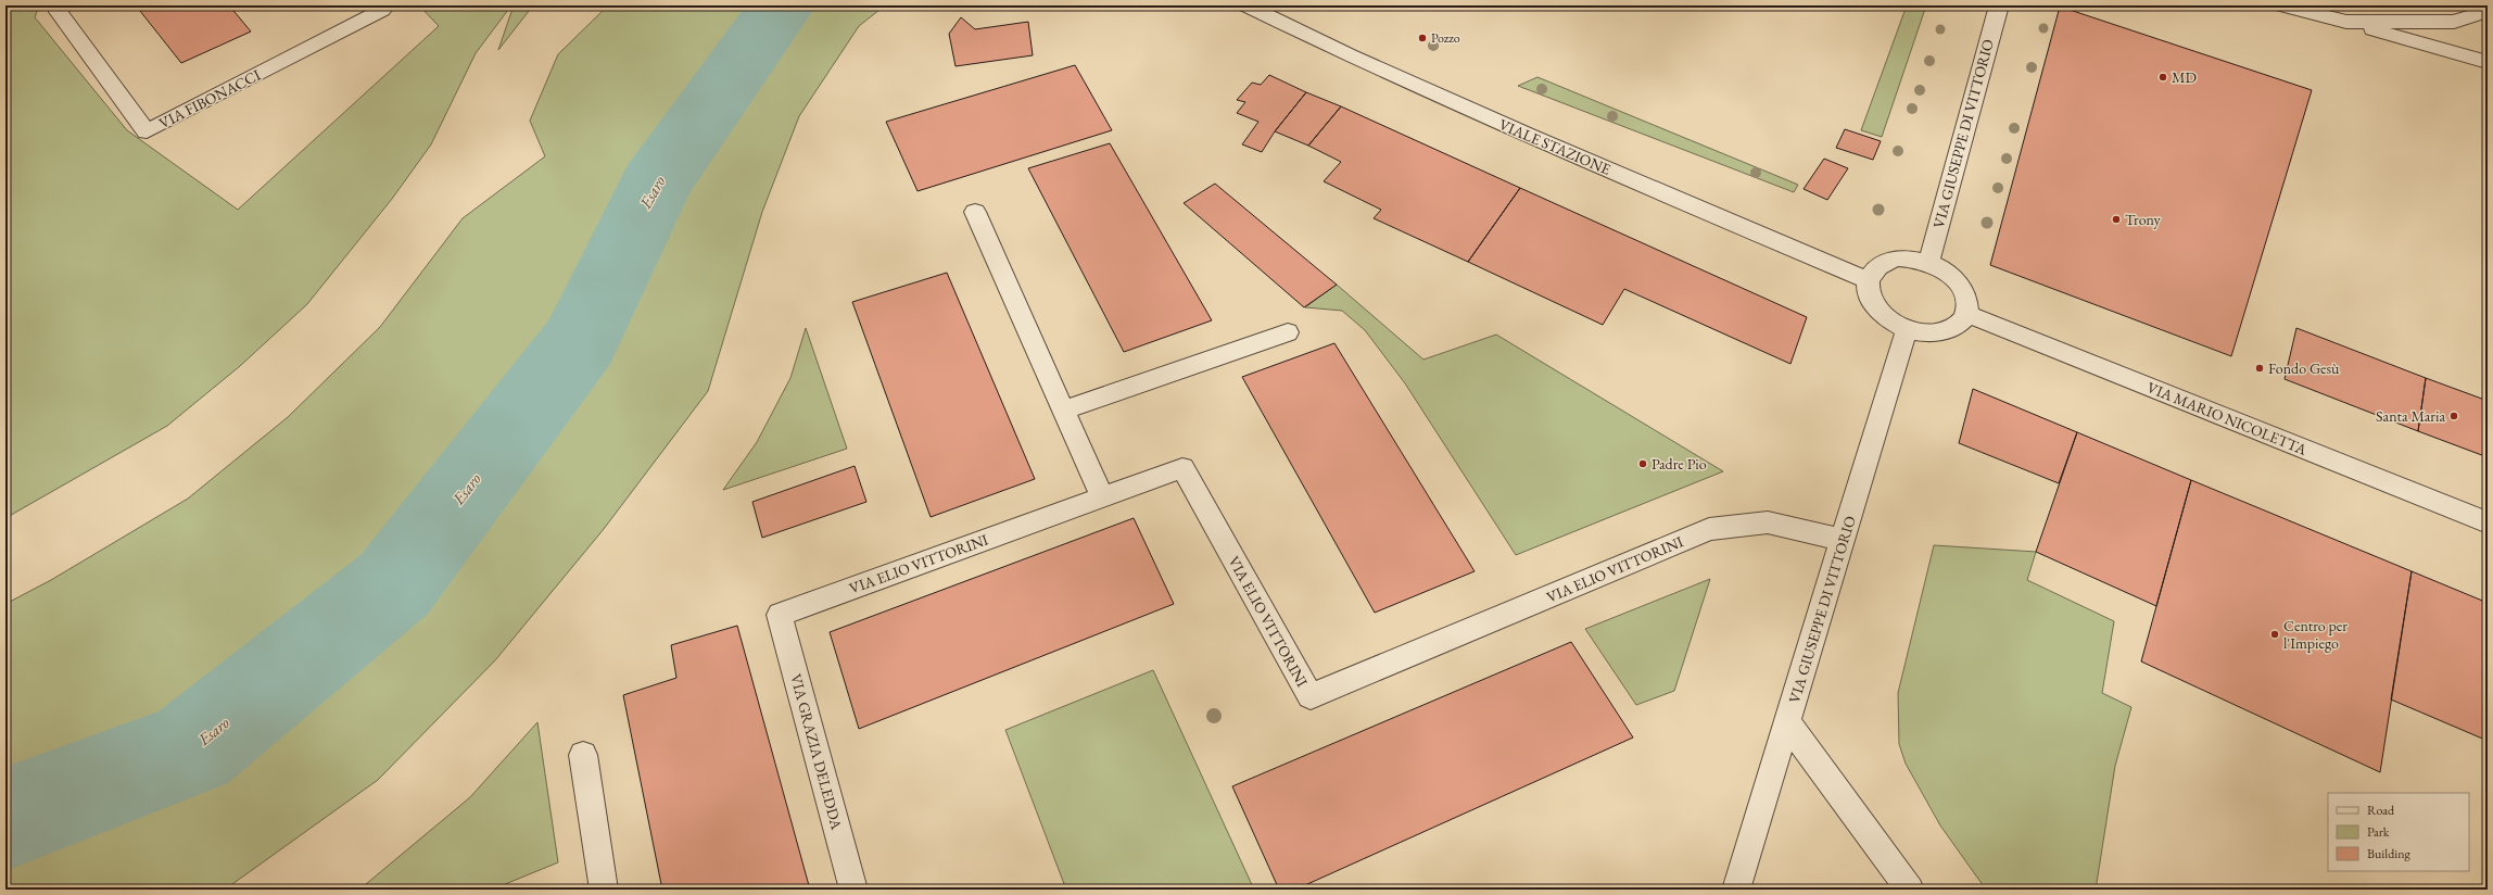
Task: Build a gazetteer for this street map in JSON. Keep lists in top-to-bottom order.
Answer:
{
  "streets": {
    "street": [
      "VIA FIBONACCI",
      "VIA GIUSEPPE DI VITTORIO",
      "VIALE STAZIONE",
      "VIA MARIO NICOLETTA",
      "VIA ELIO VITTORINI",
      "VIA GRAZIA DELEDDA"
    ]
  },
  "crossings": [
    ["VIA GIUSEPPE DI VITTORIO", "VIALE STAZIONE"],
    ["VIA GIUSEPPE DI VITTORIO", "VIA MARIO NICOLETTA"],
    ["VIA GIUSEPPE DI VITTORIO", "VIA ELIO VITTORINI"],
    ["VIALE STAZIONE", "VIA MARIO NICOLETTA"],
    ["VIA ELIO VITTORINI", "VIA GRAZIA DELEDDA"]
  ],
  "water": ["Esaro"],
  "places": [
    "Pozzo",
    "MD",
    "Trony",
    "Fondo Gesù",
    "Santa Maria",
    "Padre Pio",
    "Centro per l'Impiego"
  ],
  "legend": ["Road", "Park", "Building"]
}
